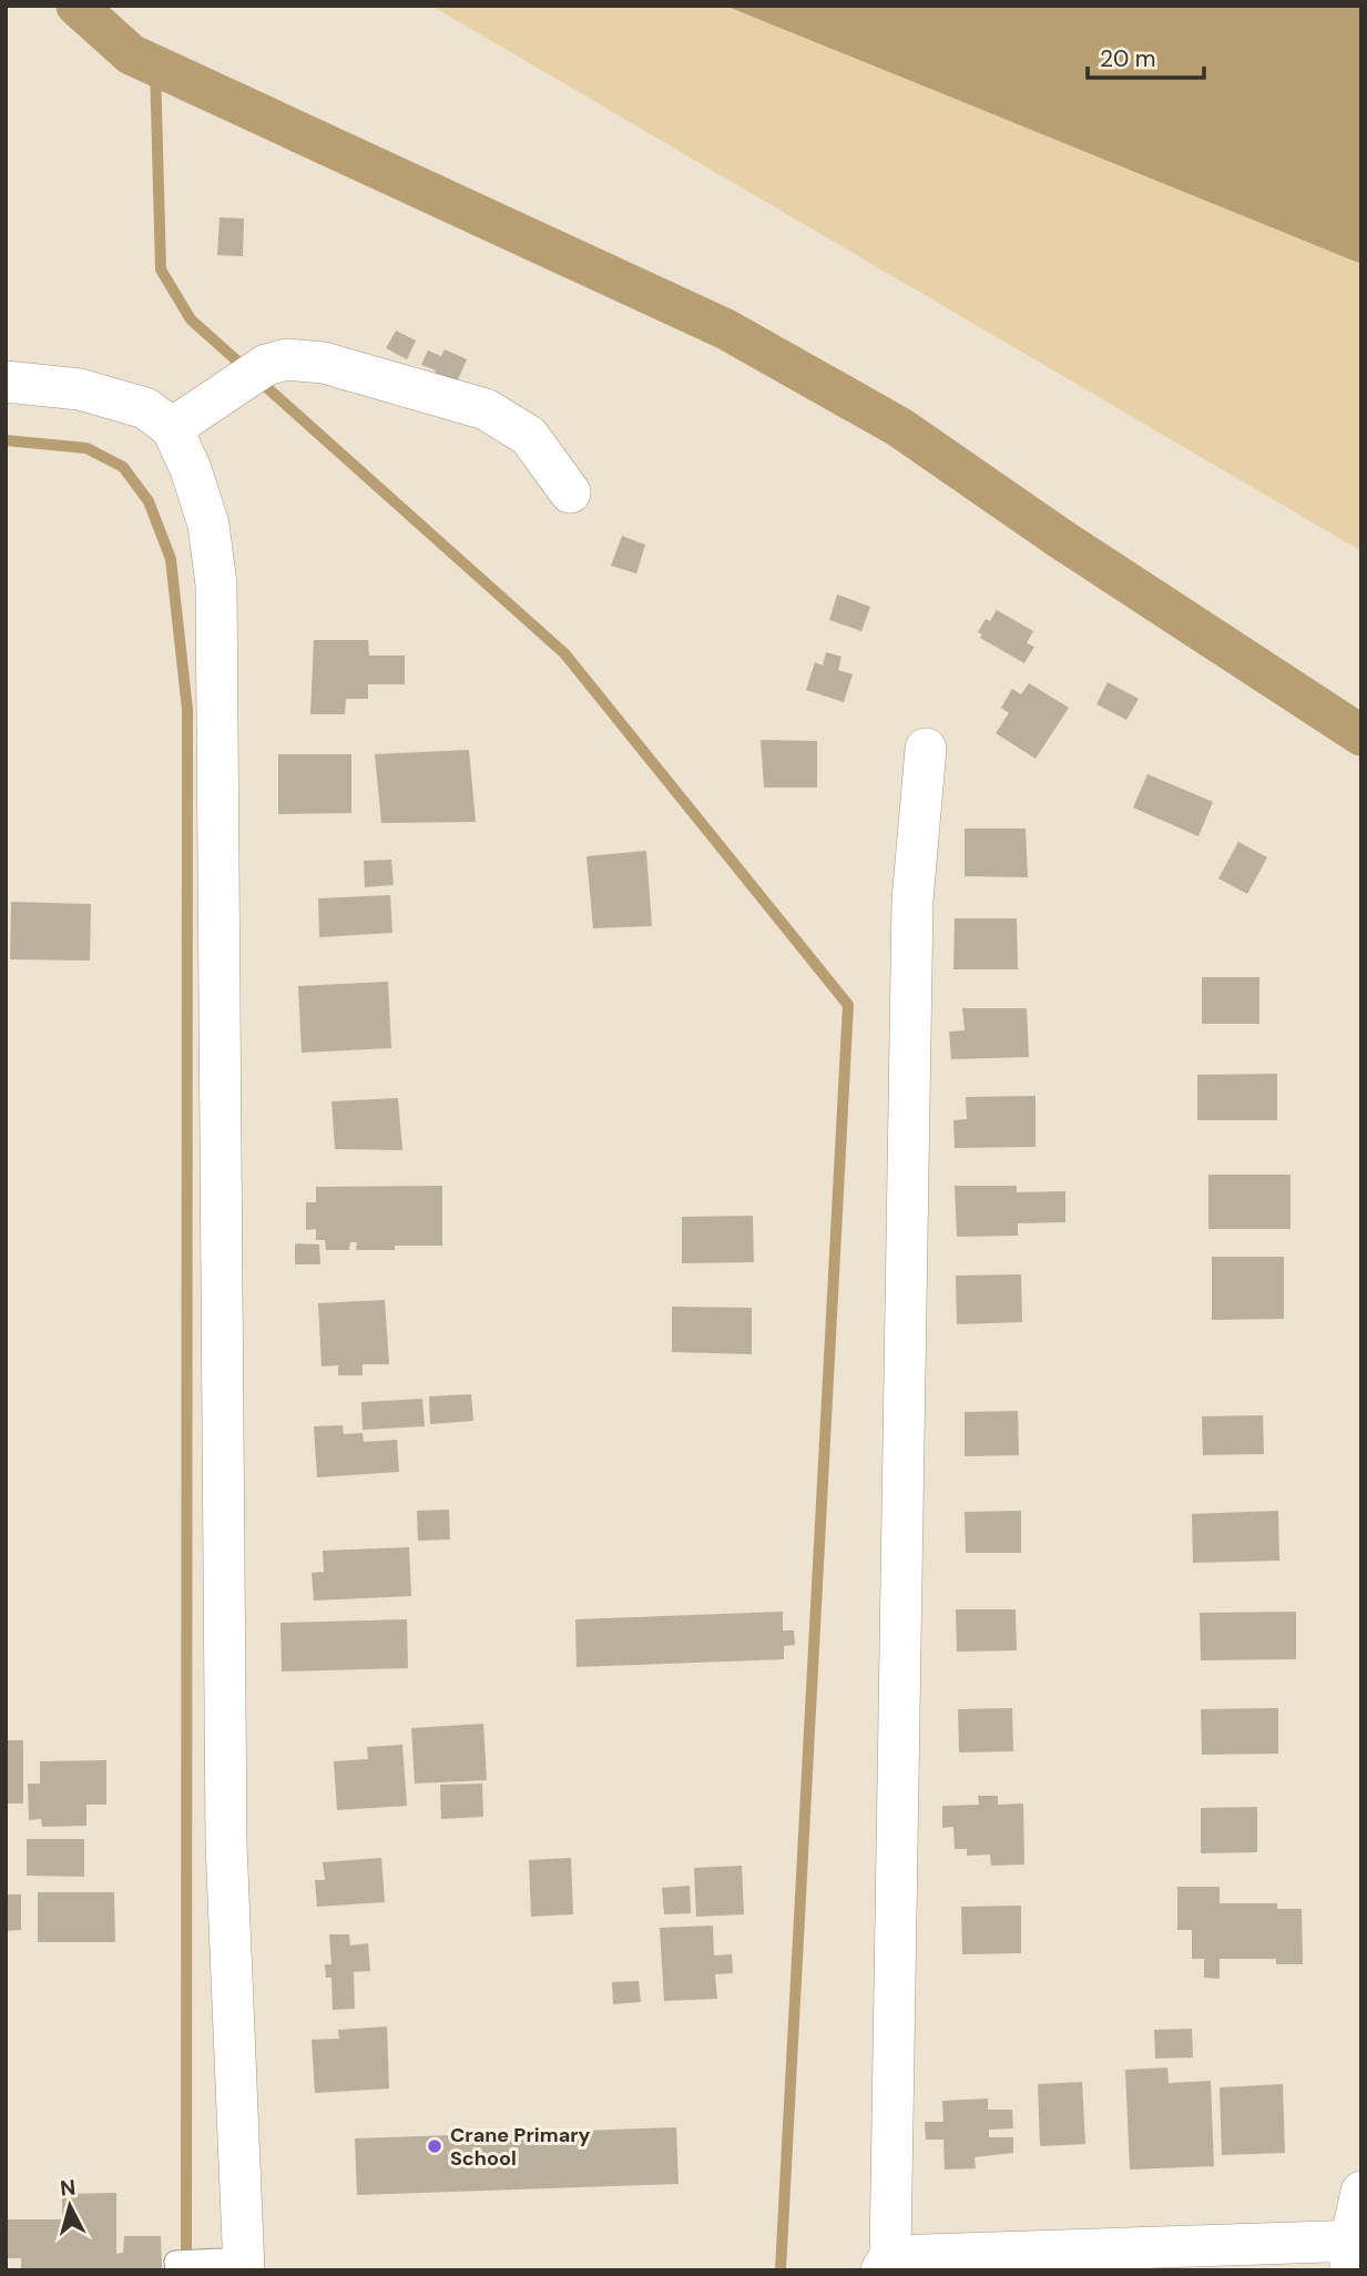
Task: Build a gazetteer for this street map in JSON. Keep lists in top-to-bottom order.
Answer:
{
  "places": ["Crane Primary School"],
  "scale_bar": "20 m",
  "north": "top"
}
